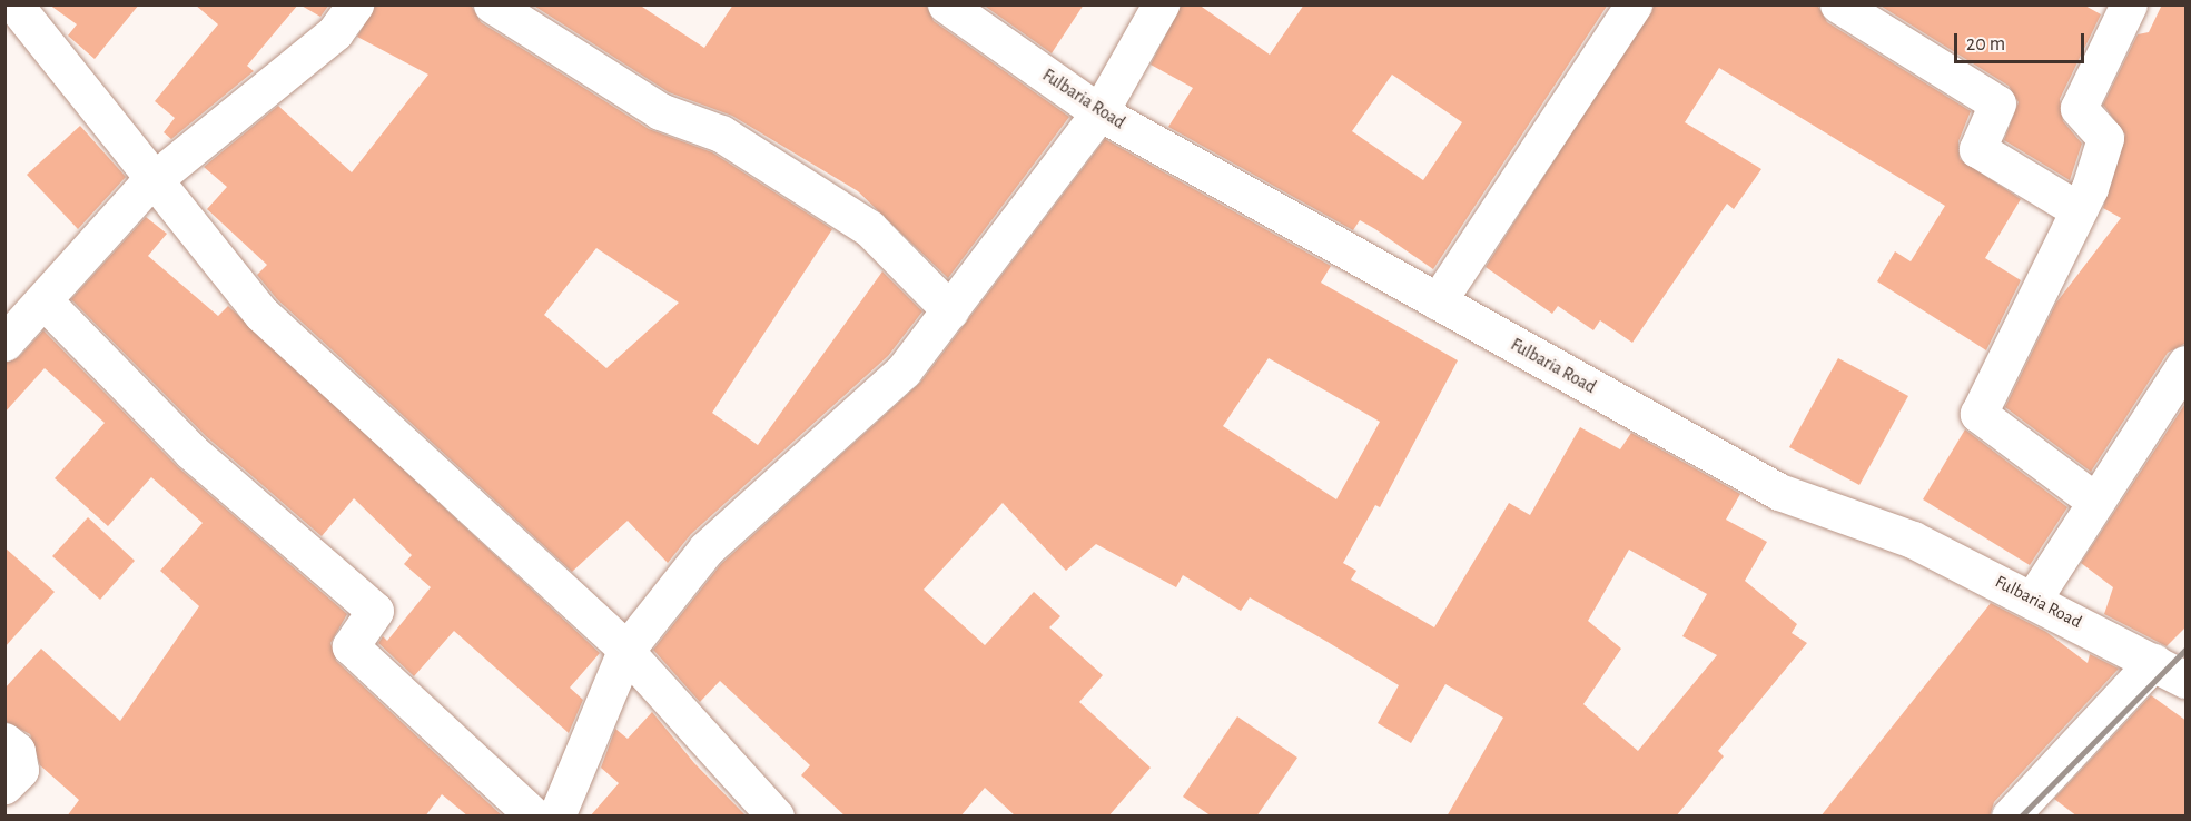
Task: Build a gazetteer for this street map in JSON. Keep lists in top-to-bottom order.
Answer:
{
  "streets": {
    "street": ["Fulbaria Road"]
  },
  "scale_bar": "20 m"
}
